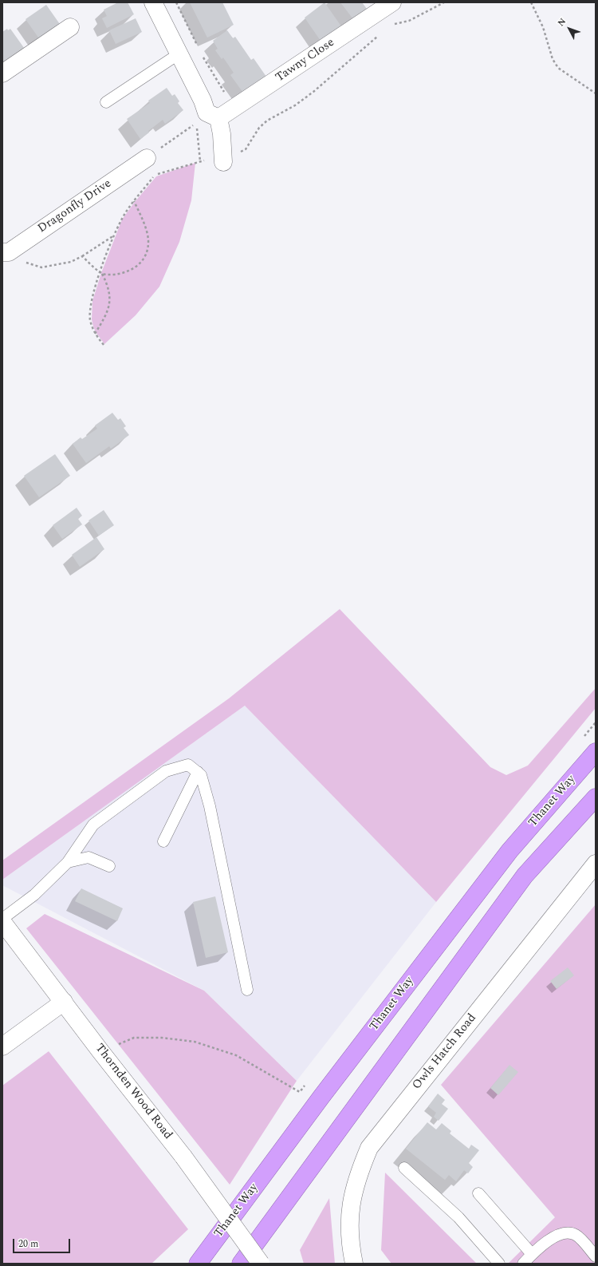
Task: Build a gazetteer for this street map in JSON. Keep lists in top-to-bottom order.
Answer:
{
  "streets": {
    "highway": ["Thanet Way"],
    "street": [
      "Tawny Close",
      "Dragonfly Drive",
      "Owls Hatch Road",
      "Thornden Wood Road"
    ]
  },
  "scale_bar": "20 m",
  "north": "top left"
}
